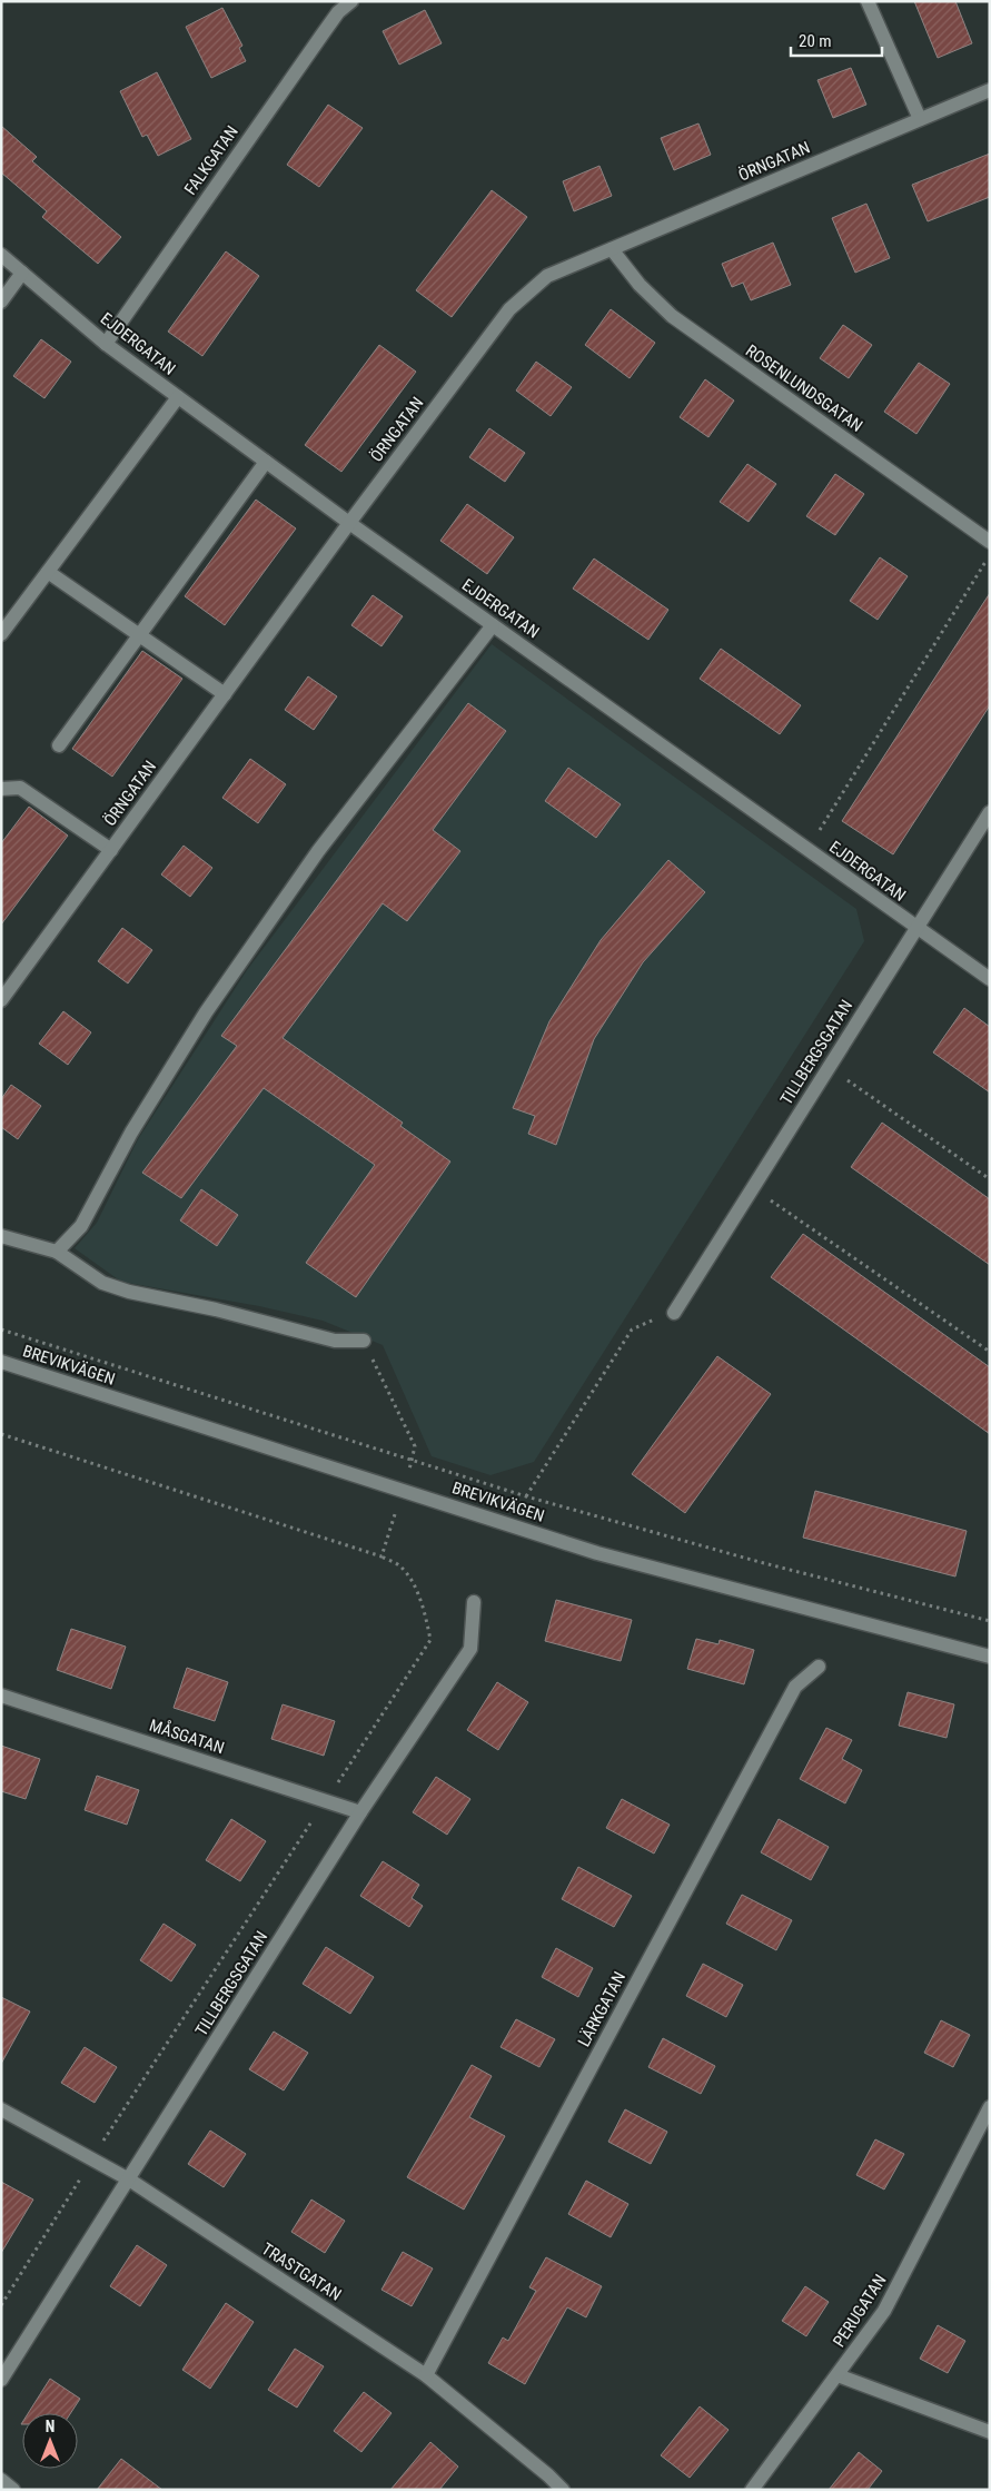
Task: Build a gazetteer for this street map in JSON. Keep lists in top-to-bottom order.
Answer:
{
  "streets": {
    "street": [
      "FALKGATAN",
      "ÖRNGATAN",
      "EJDERGATAN",
      "ROSENLUNDSGATAN",
      "TILLBERGSGATAN",
      "BREVIKVÄGEN",
      "MÅSGATAN",
      "LÄRKGATAN",
      "TRASTGATAN",
      "PERUGATAN"
    ]
  },
  "crossings": [
    ["FALKGATAN", "EJDERGATAN"],
    ["ÖRNGATAN", "EJDERGATAN"],
    ["ÖRNGATAN", "ROSENLUNDSGATAN"],
    ["EJDERGATAN", "TILLBERGSGATAN"],
    ["TILLBERGSGATAN", "MÅSGATAN"],
    ["TILLBERGSGATAN", "TRASTGATAN"],
    ["LÄRKGATAN", "TRASTGATAN"]
  ],
  "scale_bar": "20 m",
  "north": "top"
}
